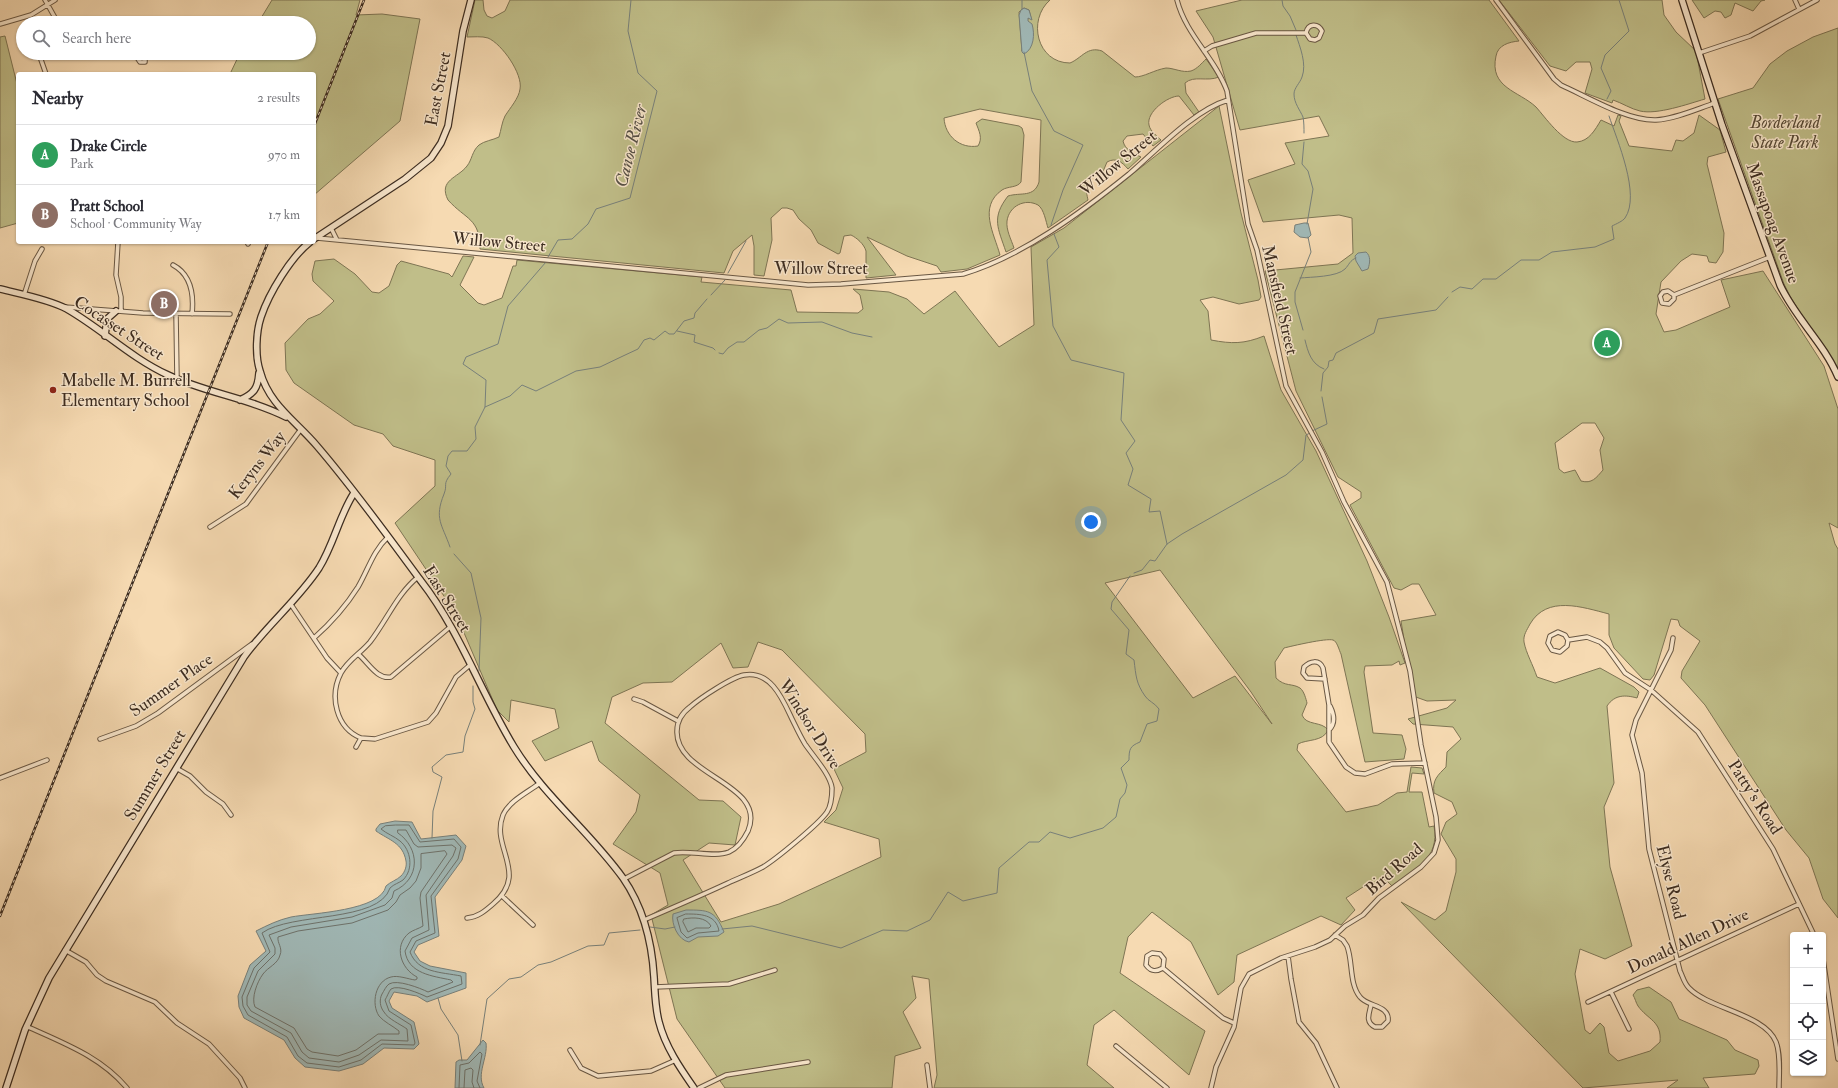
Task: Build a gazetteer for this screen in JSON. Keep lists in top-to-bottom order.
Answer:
{
  "streets": {
    "main road": [
      "East Street",
      "Massapoag Avenue",
      "Cocasset Street",
      "Summer Street"
    ],
    "street": [
      "Willow Street",
      "Mansfield Street",
      "Keryns Way",
      "Summer Place",
      "Windsor Drive",
      "Patty's Road",
      "Bird Road",
      "Elyse Road",
      "Donald Allen Drive"
    ]
  },
  "crossings": [
    ["East Street", "Cocasset Street"],
    ["East Street", "Keryns Way"],
    ["East Street", "Windsor Drive"],
    ["East Street", "Summer Street"],
    ["Willow Street", "Mansfield Street"],
    ["Mansfield Street", "Bird Road"],
    ["Summer Place", "Summer Street"],
    ["Patty's Road", "Elyse Road"],
    ["Patty's Road", "Donald Allen Drive"],
    ["Elyse Road", "Donald Allen Drive"]
  ],
  "water": ["Canoe River"],
  "parks": ["Borderland State Park"],
  "places": ["Mabelle M. Burrell Elementary School"],
  "page": {
    "search": "Search here",
    "heading": ["Nearby", "2 results"],
    "list": [
      {
        "mark": "A",
        "name": "Drake Circle",
        "note": "Park",
        "value": "970 m"
      },
      {
        "mark": "B",
        "name": "Pratt School",
        "note": "School · Community Way",
        "value": "1.7 km"
      }
    ],
    "pins": ["B", "A"],
    "map_buttons": ["+", "−"]
  }
}
